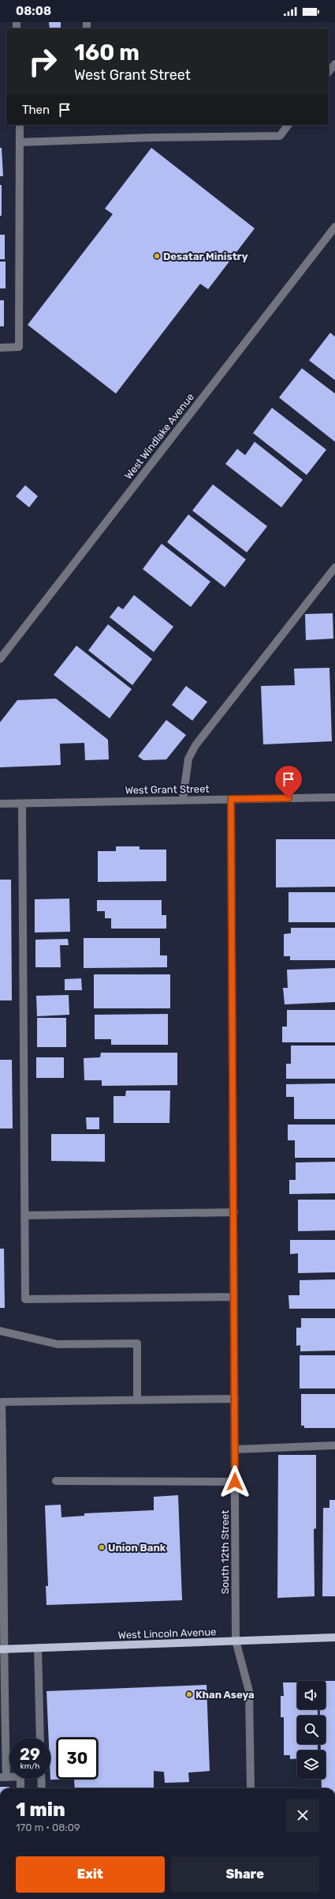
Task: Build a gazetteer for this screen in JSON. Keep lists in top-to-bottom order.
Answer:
{
  "streets": {
    "main road": ["West Lincoln Avenue"],
    "street": ["West Windlake Avenue", "West Grant Street", "South 12th Street"]
  },
  "crossings": [
    ["West Grant Street", "South 12th Street"],
    ["South 12th Street", "West Lincoln Avenue"]
  ],
  "places": ["Desatar Ministry", "Union Bank", "Khan Aseya"],
  "page": {
    "status": "08:08",
    "turn": ["160 m", "West Grant Street"],
    "then": "Then",
    "speed": "29 km/h",
    "limit": "30",
    "heading": ["1 min", "170 m · 08:09"],
    "buttons": ["Exit", "Share"]
  }
}
